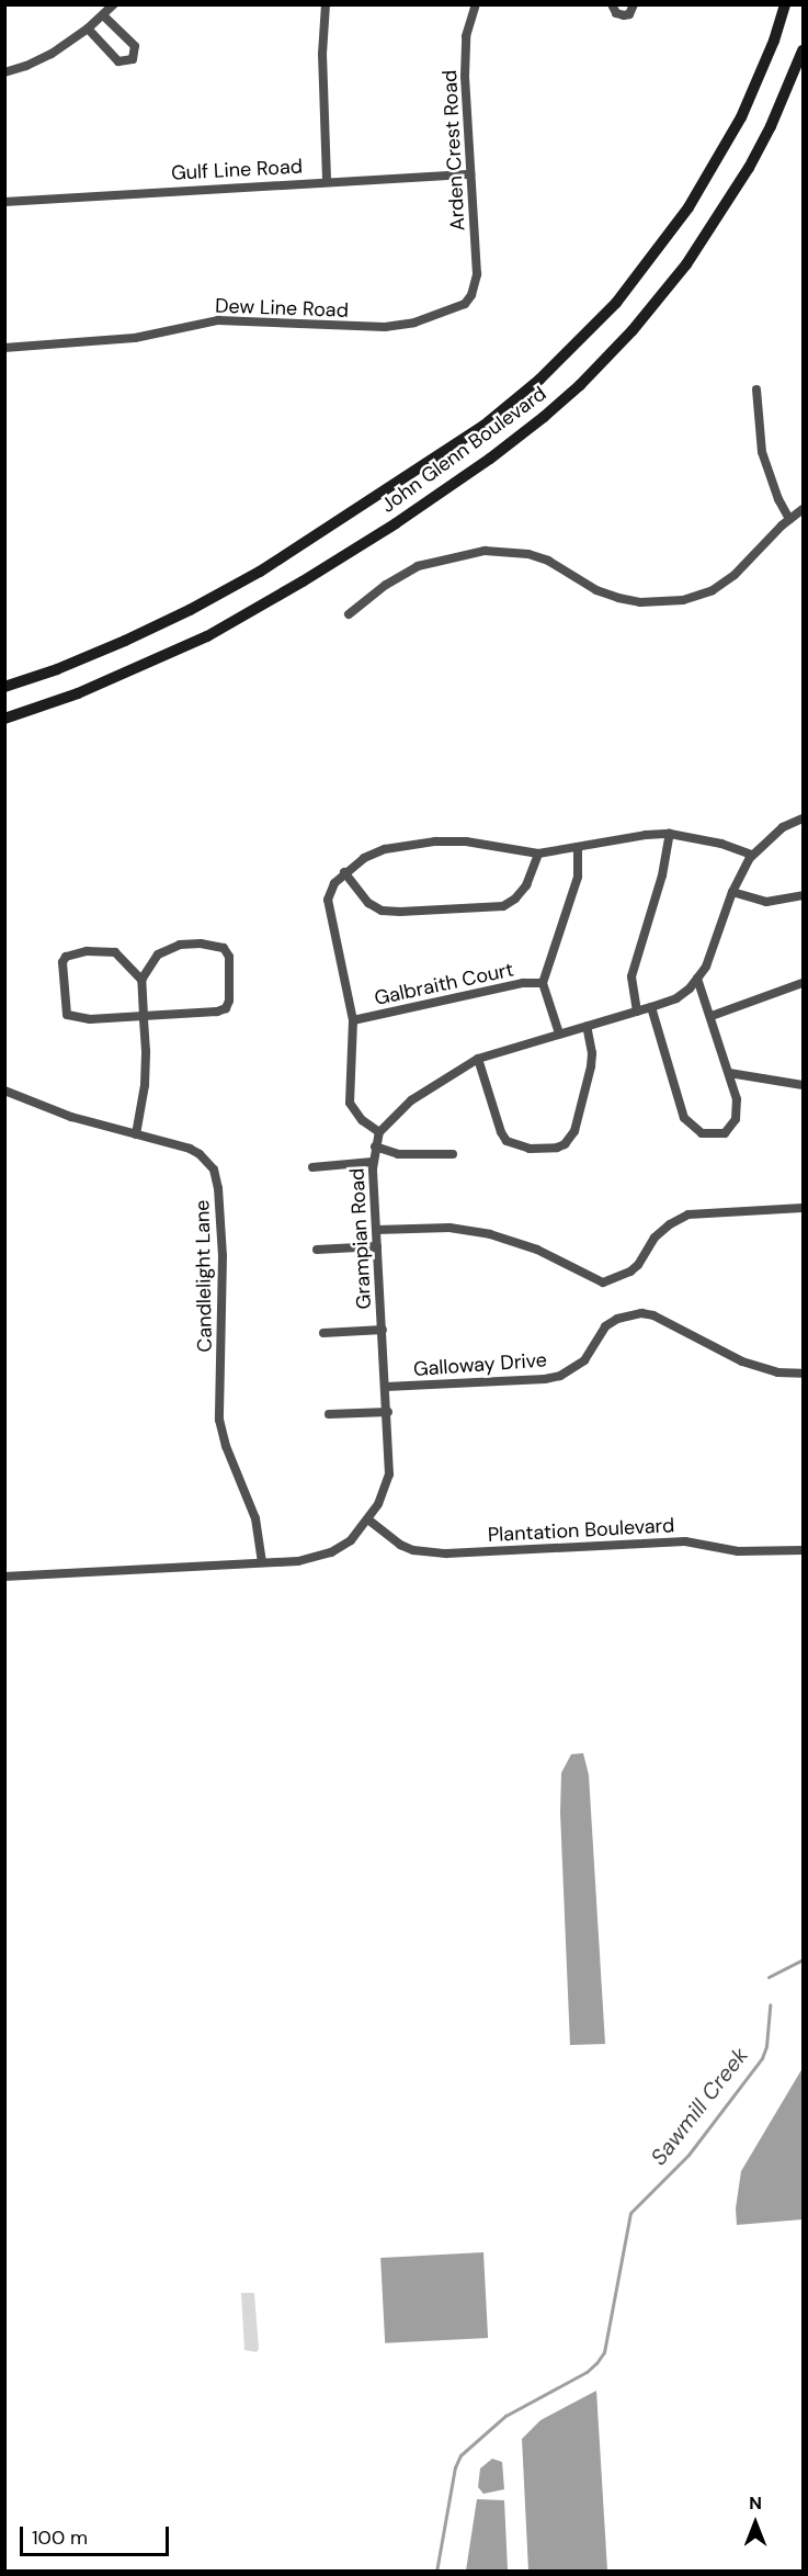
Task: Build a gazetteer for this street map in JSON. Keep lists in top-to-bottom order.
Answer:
{
  "streets": {
    "main road": ["John Glenn Boulevard"],
    "street": [
      "Arden Crest Road",
      "Gulf Line Road",
      "Dew Line Road",
      "Galbraith Court",
      "Grampian Road",
      "Candlelight Lane",
      "Galloway Drive",
      "Plantation Boulevard"
    ]
  },
  "crossings": [
    ["Arden Crest Road", "Gulf Line Road"],
    ["Arden Crest Road", "Dew Line Road"],
    ["Grampian Road", "Candlelight Lane"],
    ["Grampian Road", "Galloway Drive"],
    ["Grampian Road", "Plantation Boulevard"]
  ],
  "water": ["Sawmill Creek"],
  "scale_bar": "100 m",
  "north": "top"
}
